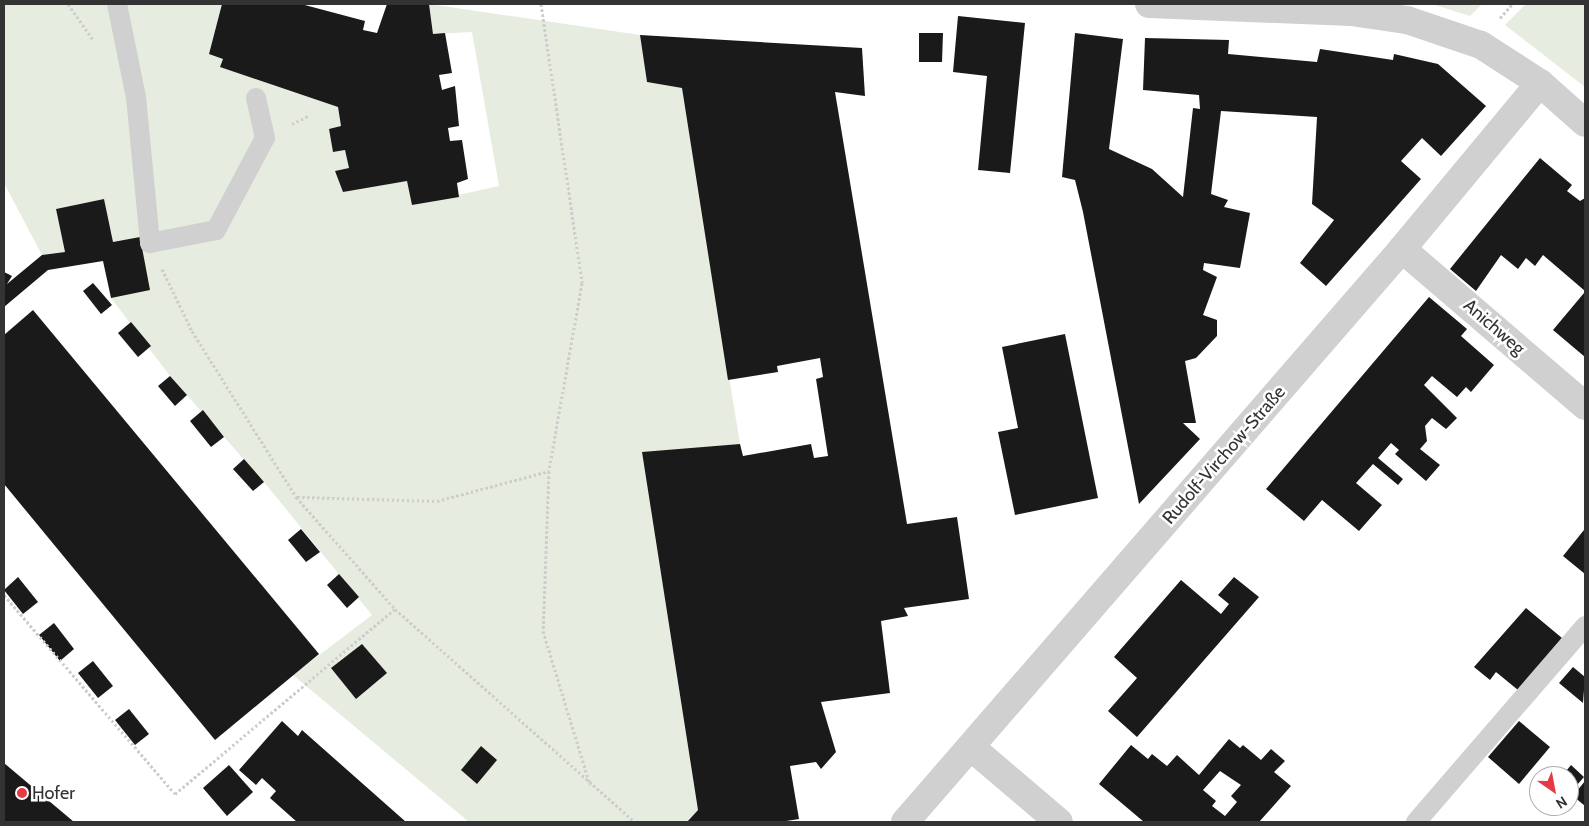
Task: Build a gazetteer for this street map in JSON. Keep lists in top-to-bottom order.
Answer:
{
  "streets": {
    "street": ["Anichweg", "Rudolf-Virchow-Straße"]
  },
  "crossings": [
    ["Anichweg", "Rudolf-Virchow-Straße"]
  ],
  "places": ["Hofer"],
  "north": "bottom right"
}
